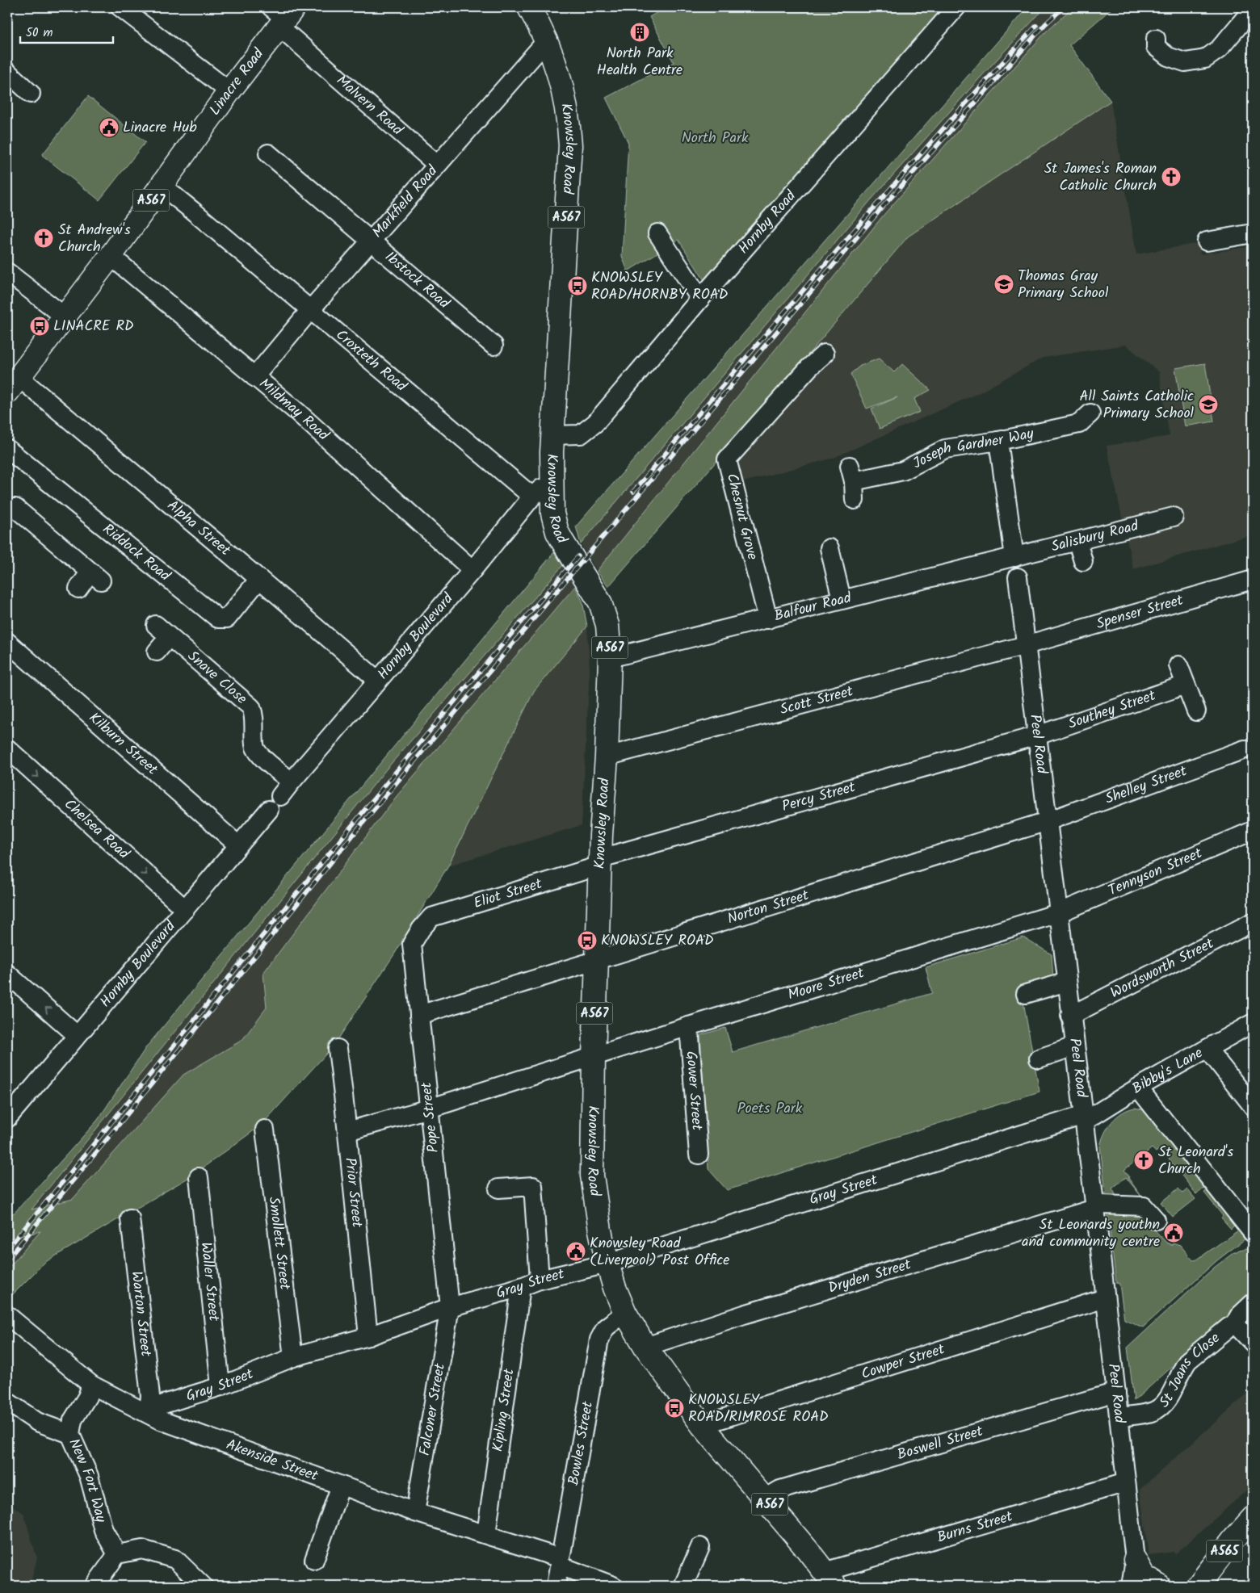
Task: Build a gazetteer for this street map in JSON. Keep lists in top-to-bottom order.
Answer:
{
  "streets": {
    "main road": [
      "Linacre Road",
      "Knowsley Road",
      "A567",
      "A565"
    ],
    "street": [
      "Malvern Road",
      "Markfield Road",
      "Hornby Road",
      "Ibstock Road",
      "Croxteth Road",
      "Mildmay Road",
      "Joseph Gardner Way",
      "Chesnut Grove",
      "Alpha Street",
      "Salisbury Road",
      "Riddock Road",
      "Balfour Road",
      "Spenser Street",
      "Hornby Boulevard",
      "Snave Close",
      "Scott Street",
      "Southey Street",
      "Kilburn Street",
      "Peel Road",
      "Shelley Street",
      "Percy Street",
      "Chelsea Road",
      "Tennyson Street",
      "Eliot Street",
      "Norton Street",
      "Wordsworth Street",
      "Moore Street",
      "Bibby's Lane",
      "Gower Street",
      "Pope Street",
      "Gray Street",
      "Prior Street",
      "Smollett Street",
      "Dryden Street",
      "Waller Street",
      "Warton Street",
      "Cowper Street",
      "St Joans Close",
      "Falconer Street",
      "Kipling Street",
      "Bowles Street",
      "Boswell Street",
      "Akenside Street",
      "New Fort Way",
      "Burns Street"
    ]
  },
  "crossings": [
    ["Linacre Road", "Malvern Road"],
    ["Linacre Road", "Croxteth Road"],
    ["Linacre Road", "Mildmay Road"],
    ["Linacre Road", "Alpha Street"],
    ["Malvern Road", "Markfield Road"],
    ["Knowsley Road", "Markfield Road"],
    ["Knowsley Road", "Hornby Road"],
    ["Knowsley Road", "Balfour Road"],
    ["Knowsley Road", "Hornby Boulevard"],
    ["Knowsley Road", "Scott Street"],
    ["Knowsley Road", "Percy Street"],
    ["Knowsley Road", "Eliot Street"],
    ["Knowsley Road", "Norton Street"],
    ["Knowsley Road", "Moore Street"],
    ["Knowsley Road", "Gray Street"],
    ["Knowsley Road", "Dryden Street"],
    ["Knowsley Road", "Cowper Street"],
    ["Knowsley Road", "Bowles Street"],
    ["Knowsley Road", "Boswell Street"],
    ["Knowsley Road", "Burns Street"],
    ["Markfield Road", "Ibstock Road"],
    ["Markfield Road", "Croxteth Road"],
    ["Markfield Road", "Mildmay Road"],
    ["Croxteth Road", "Hornby Boulevard"],
    ["Mildmay Road", "Hornby Boulevard"],
    ["Chesnut Grove", "Balfour Road"],
    ["Alpha Street", "Riddock Road"],
    ["Alpha Street", "Hornby Boulevard"],
    ["Salisbury Road", "Balfour Road"],
    ["Spenser Street", "Scott Street"],
    ["Spenser Street", "Peel Road"],
    ["Hornby Boulevard", "Snave Close"],
    ["Hornby Boulevard", "Kilburn Street"],
    ["Hornby Boulevard", "Chelsea Road"],
    ["Scott Street", "Peel Road"],
    ["Southey Street", "Peel Road"],
    ["Southey Street", "Percy Street"],
    ["Peel Road", "Shelley Street"],
    ["Peel Road", "Percy Street"],
    ["Peel Road", "Tennyson Street"],
    ["Peel Road", "Norton Street"],
    ["Peel Road", "Wordsworth Street"],
    ["Peel Road", "Moore Street"],
    ["Peel Road", "Bibby's Lane"],
    ["Peel Road", "Gray Street"],
    ["Peel Road", "Dryden Street"],
    ["Peel Road", "Cowper Street"],
    ["Peel Road", "St Joans Close"],
    ["Peel Road", "Boswell Street"],
    ["Peel Road", "Burns Street"],
    ["Shelley Street", "Norton Street"],
    ["Percy Street", "Eliot Street"],
    ["Tennyson Street", "Moore Street"],
    ["Eliot Street", "Pope Street"],
    ["Norton Street", "Pope Street"],
    ["Moore Street", "Gower Street"],
    ["Moore Street", "Pope Street"],
    ["Moore Street", "Prior Street"],
    ["Bibby's Lane", "Gray Street"],
    ["Pope Street", "Gray Street"],
    ["Pope Street", "Falconer Street"],
    ["Gray Street", "Prior Street"],
    ["Gray Street", "Smollett Street"],
    ["Gray Street", "Waller Street"],
    ["Gray Street", "Warton Street"],
    ["Gray Street", "Falconer Street"],
    ["Gray Street", "Kipling Street"],
    ["Gray Street", "Akenside Street"],
    ["Warton Street", "Akenside Street"],
    ["Falconer Street", "Akenside Street"],
    ["Kipling Street", "Akenside Street"],
    ["Bowles Street", "Akenside Street"],
    ["Akenside Street", "New Fort Way"]
  ],
  "one_way": ["Chelsea Road"],
  "parks": ["North Park", "Poets Park"],
  "places": {
    "building": ["North Park Health Centre"],
    "public building": ["Linacre Hub", "St Leonards youthn and community centre", "Knowsley Road (Liverpool) Post Office"],
    "church": ["St James's Roman Catholic Church", "St Andrew's Church", "St Leonard's Church"],
    "school or university": ["Thomas Gray Primary School", "All Saints Catholic Primary School"],
    "bus stop": [
      "KNOWSLEY ROAD/HORNBY ROAD",
      "LINACRE RD",
      "KNOWSLEY ROAD",
      "KNOWSLEY ROAD/RIMROSE ROAD"
    ]
  },
  "scale_bar": "50 m"
}
